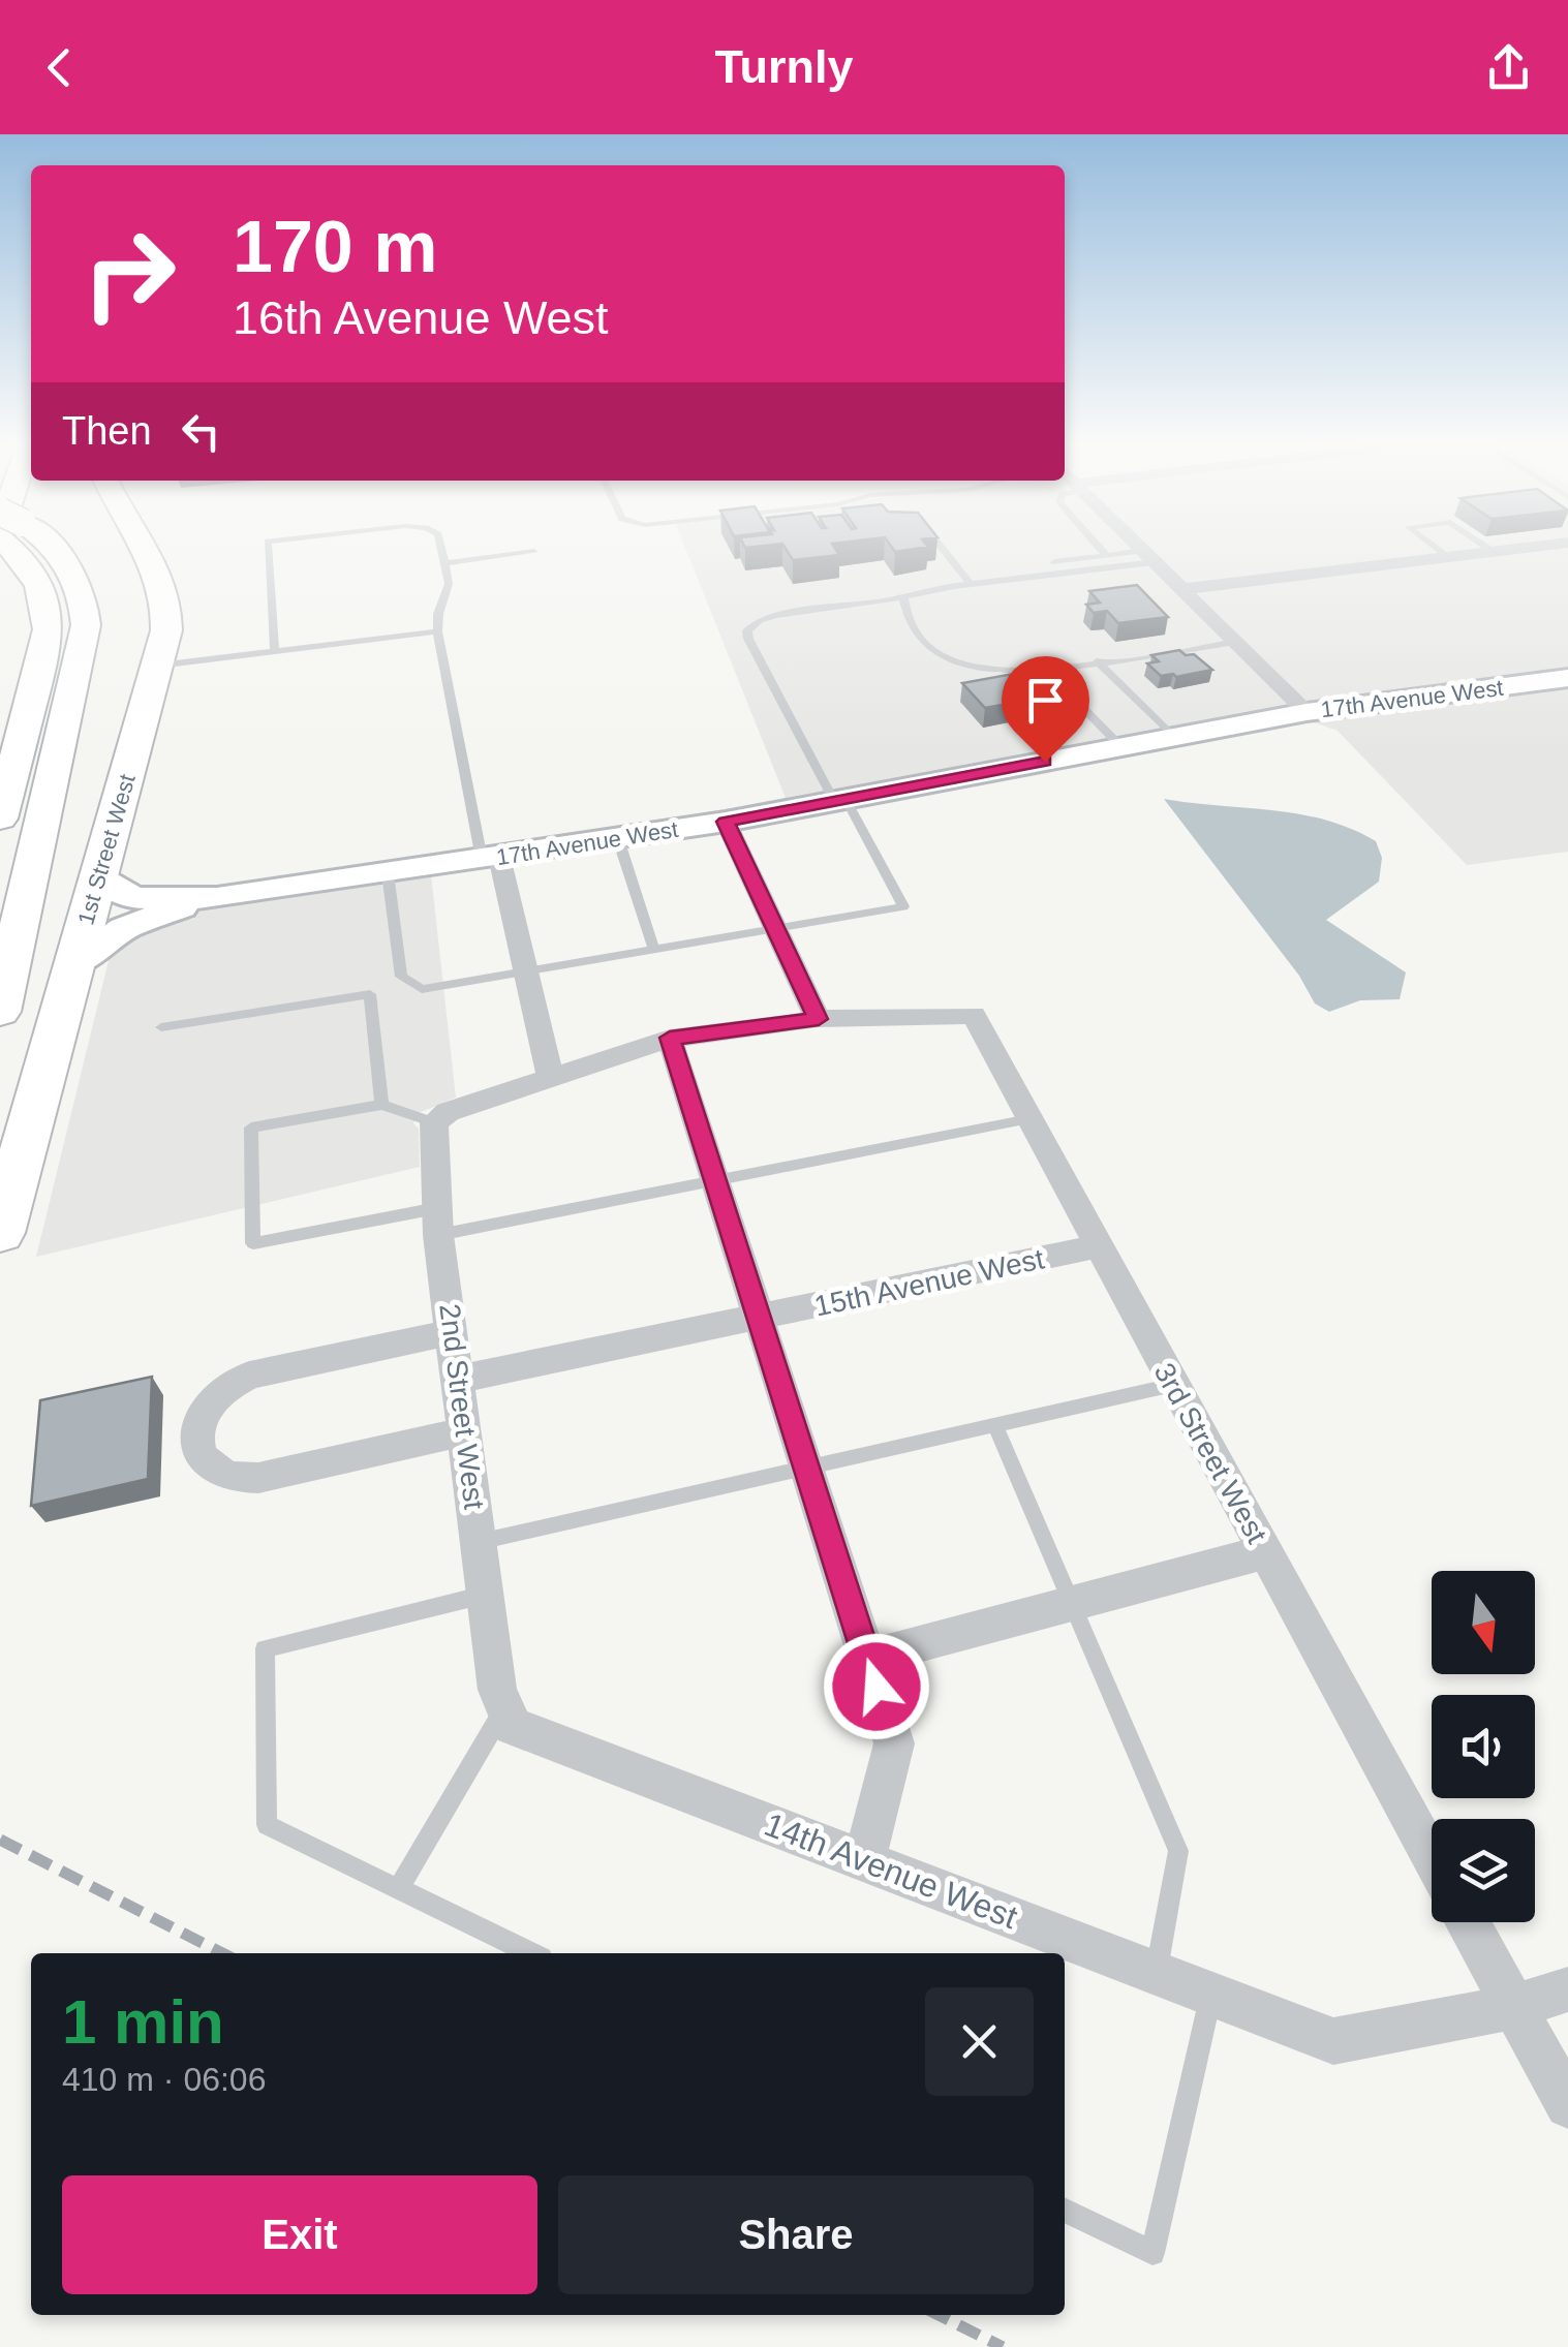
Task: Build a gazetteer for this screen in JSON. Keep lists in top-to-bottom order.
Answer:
{
  "streets": {
    "main road": ["1st Street West"],
    "street": [
      "17th Avenue West",
      "15th Avenue West",
      "2nd Street West",
      "3rd Street West",
      "14th Avenue West"
    ]
  },
  "crossings": [
    ["17th Avenue West", "1st Street West"],
    ["15th Avenue West", "2nd Street West"],
    ["15th Avenue West", "3rd Street West"],
    ["2nd Street West", "14th Avenue West"]
  ],
  "north": "bottom",
  "page": {
    "header": "Turnly",
    "turn": ["170 m", "16th Avenue West"],
    "then": "Then",
    "heading": ["1 min", "410 m · 06:06"],
    "buttons": ["Exit", "Share"]
  }
}
